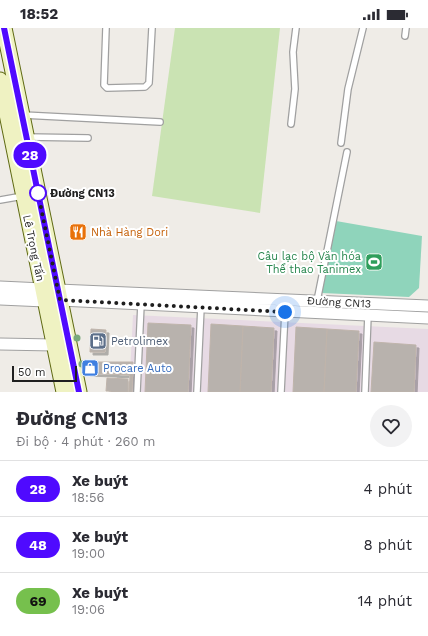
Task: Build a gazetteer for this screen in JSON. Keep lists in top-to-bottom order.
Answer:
{
  "streets": {
    "main road": ["Lê Trọng Tấn"],
    "street": ["Đường CN13"]
  },
  "crossings": [
    ["Lê Trọng Tấn", "Đường CN13"]
  ],
  "places": {
    "other": ["Đường CN13"],
    "restaurant": ["Nhà Hàng Dori"],
    "sports": ["Câu lạc bộ Văn hóa Thể thao Tanimex"],
    "fuel station": ["Petrolimex"],
    "shop": ["Procare Auto"]
  },
  "lines": ["bus line 28"],
  "scale_bar": "50 m",
  "page": {
    "status": "18:52",
    "on_map": "28",
    "scale": "50 m",
    "heading": ["Đường CN13", "Đi bộ · 4 phút · 260 m"],
    "list": [
      {
        "mark": "28",
        "name": "Xe buýt",
        "note": "18:56",
        "value": "4 phút"
      },
      {
        "mark": "48",
        "name": "Xe buýt",
        "note": "19:00",
        "value": "8 phút"
      },
      {
        "mark": "69",
        "name": "Xe buýt",
        "note": "19:06",
        "value": "14 phút"
      }
    ]
  }
}
